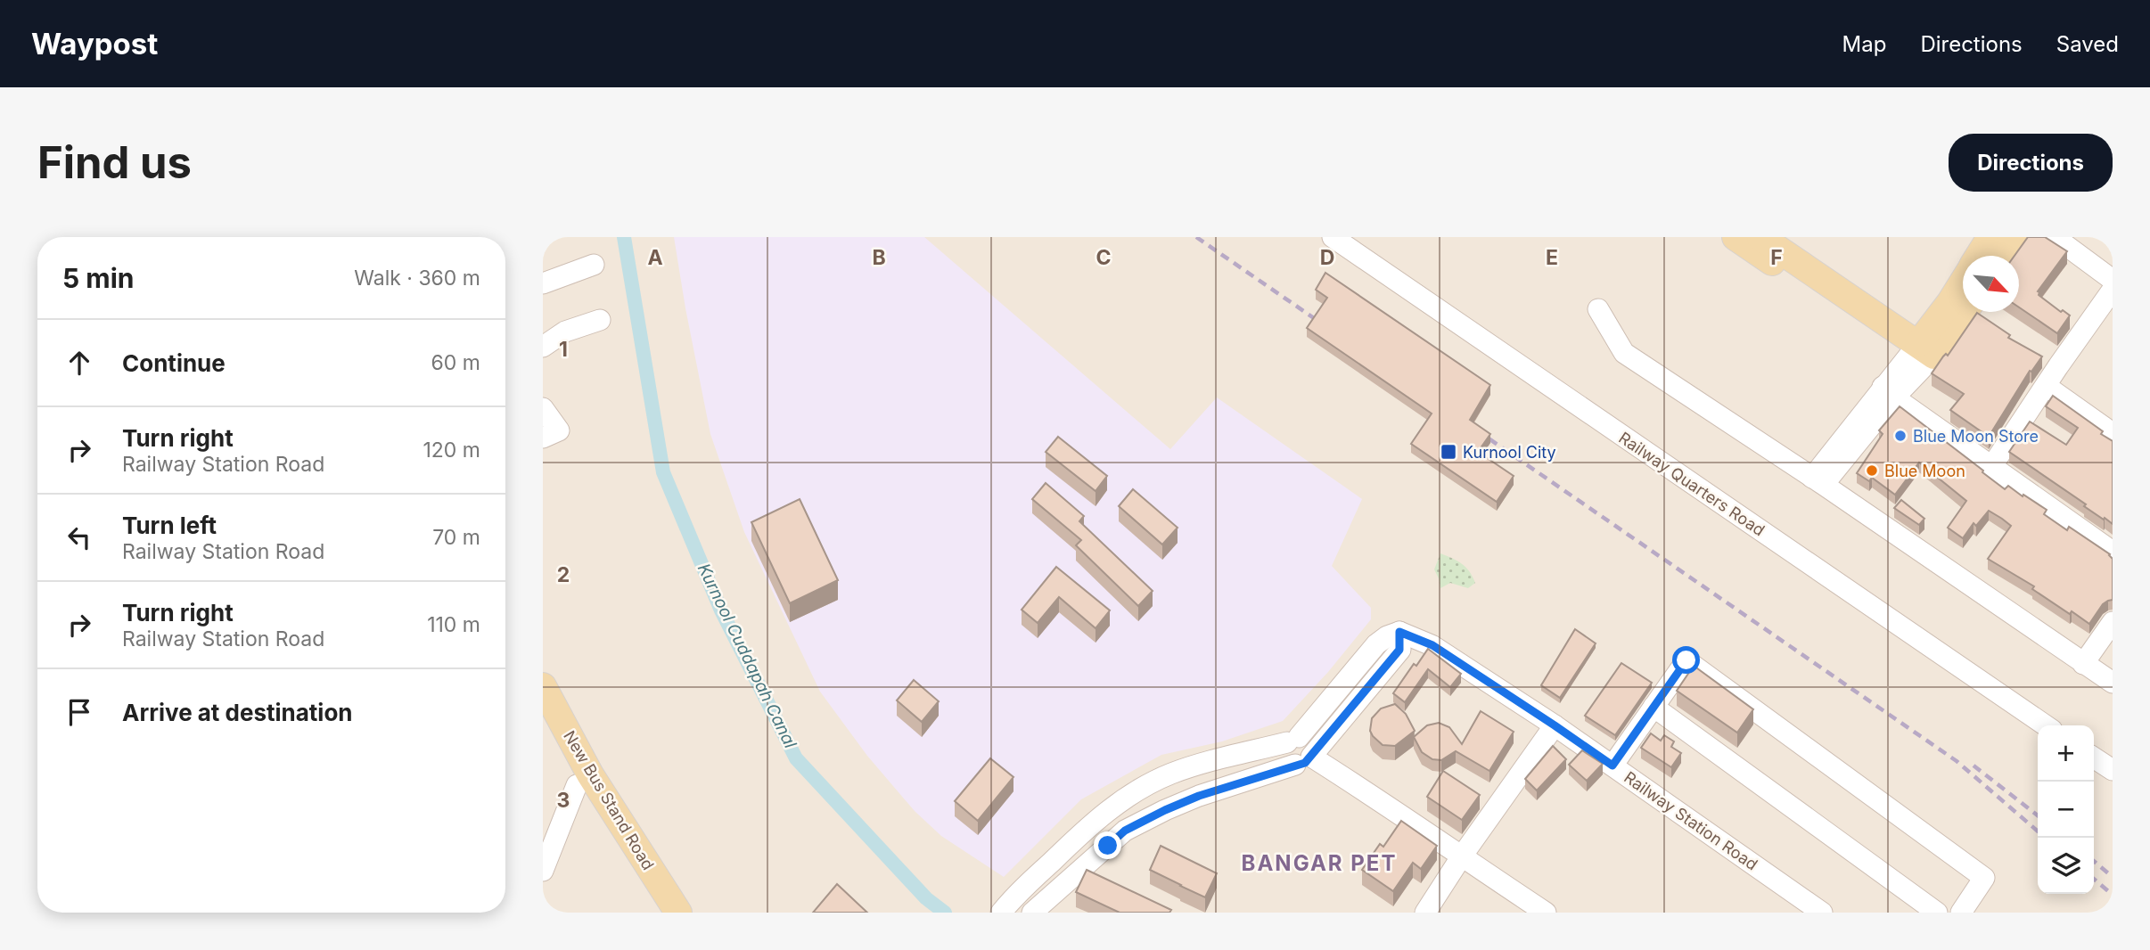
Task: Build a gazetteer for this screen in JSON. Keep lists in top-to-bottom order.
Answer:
{
  "streets": {
    "main road": ["New Bus Stand Road"],
    "street": ["Railway Quarters Road", "Railway Station Road"]
  },
  "districts": ["BANGAR PET"],
  "water": ["Kurnool Cuddapah Canal"],
  "places": {
    "other": ["Blue Moon Store", "Blue Moon"],
    "transit": ["Kurnool City"]
  },
  "north": "bottom right",
  "page": {
    "header": "Waypost",
    "nav": ["Map", "Directions", "Saved"],
    "buttons": "Directions",
    "title": "Find us",
    "heading": ["5 min", "Walk · 360 m"],
    "list": [
      ["Continue", "60 m"],
      ["Turn right", "Railway Station Road", "120 m"],
      ["Turn left", "Railway Station Road", "70 m"],
      ["Turn right", "Railway Station Road", "110 m"],
      "Arrive at destination"
    ],
    "map_buttons": ["+", "−"]
  },
  "grid": {
    "columns": [
      "A",
      "B",
      "C",
      "D",
      "E",
      "F"
    ],
    "rows": ["1", "2", "3"]
  }
}
